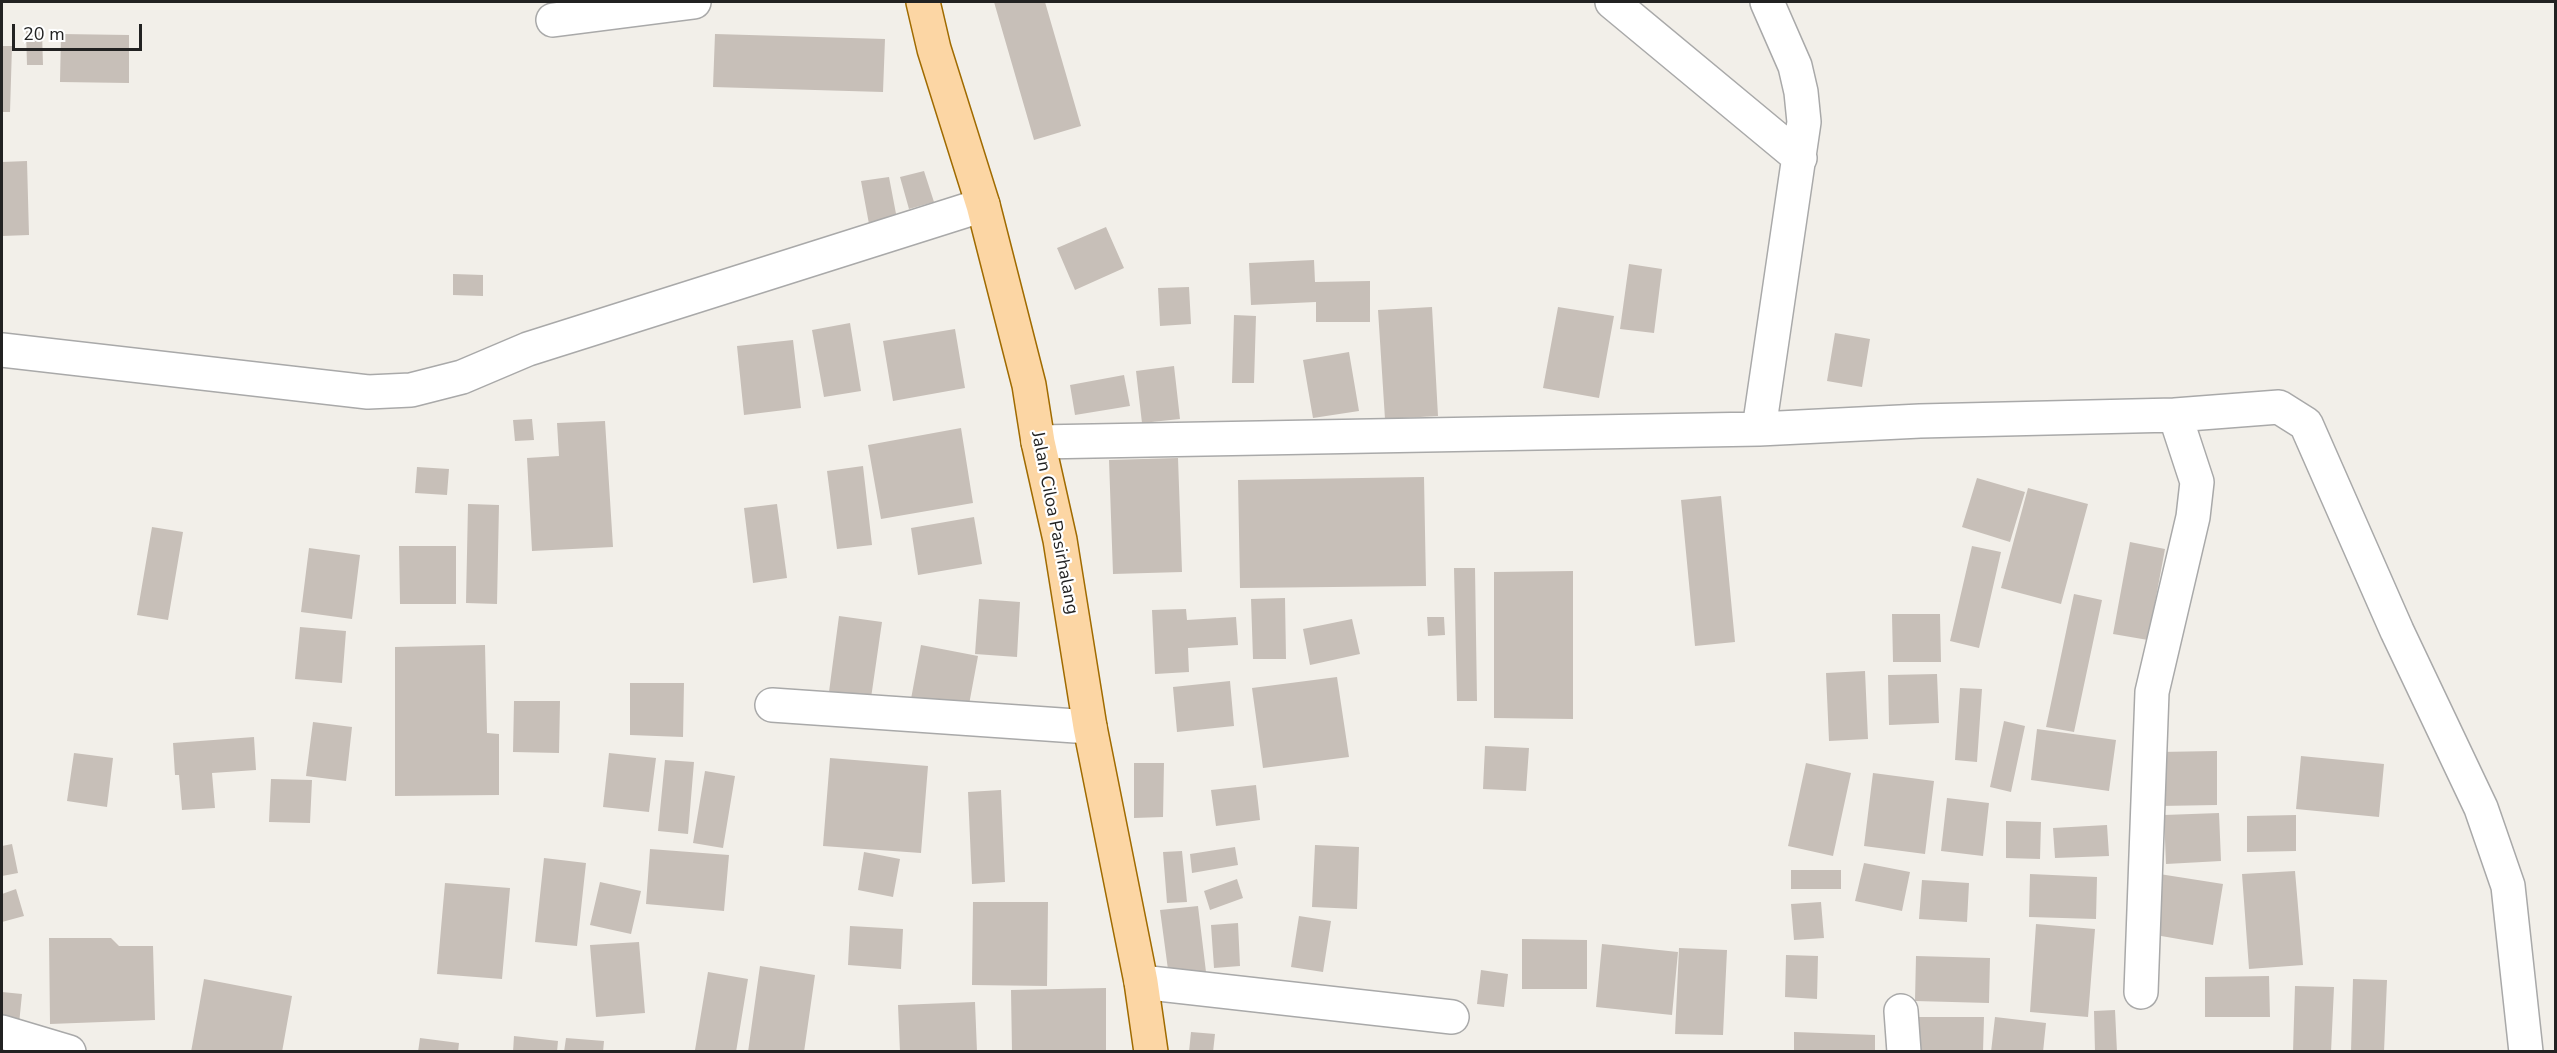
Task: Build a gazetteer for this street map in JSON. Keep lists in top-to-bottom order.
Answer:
{
  "streets": {
    "main road": ["Jalan Ciloa Pasirhalang"]
  },
  "scale_bar": "20 m"
}
